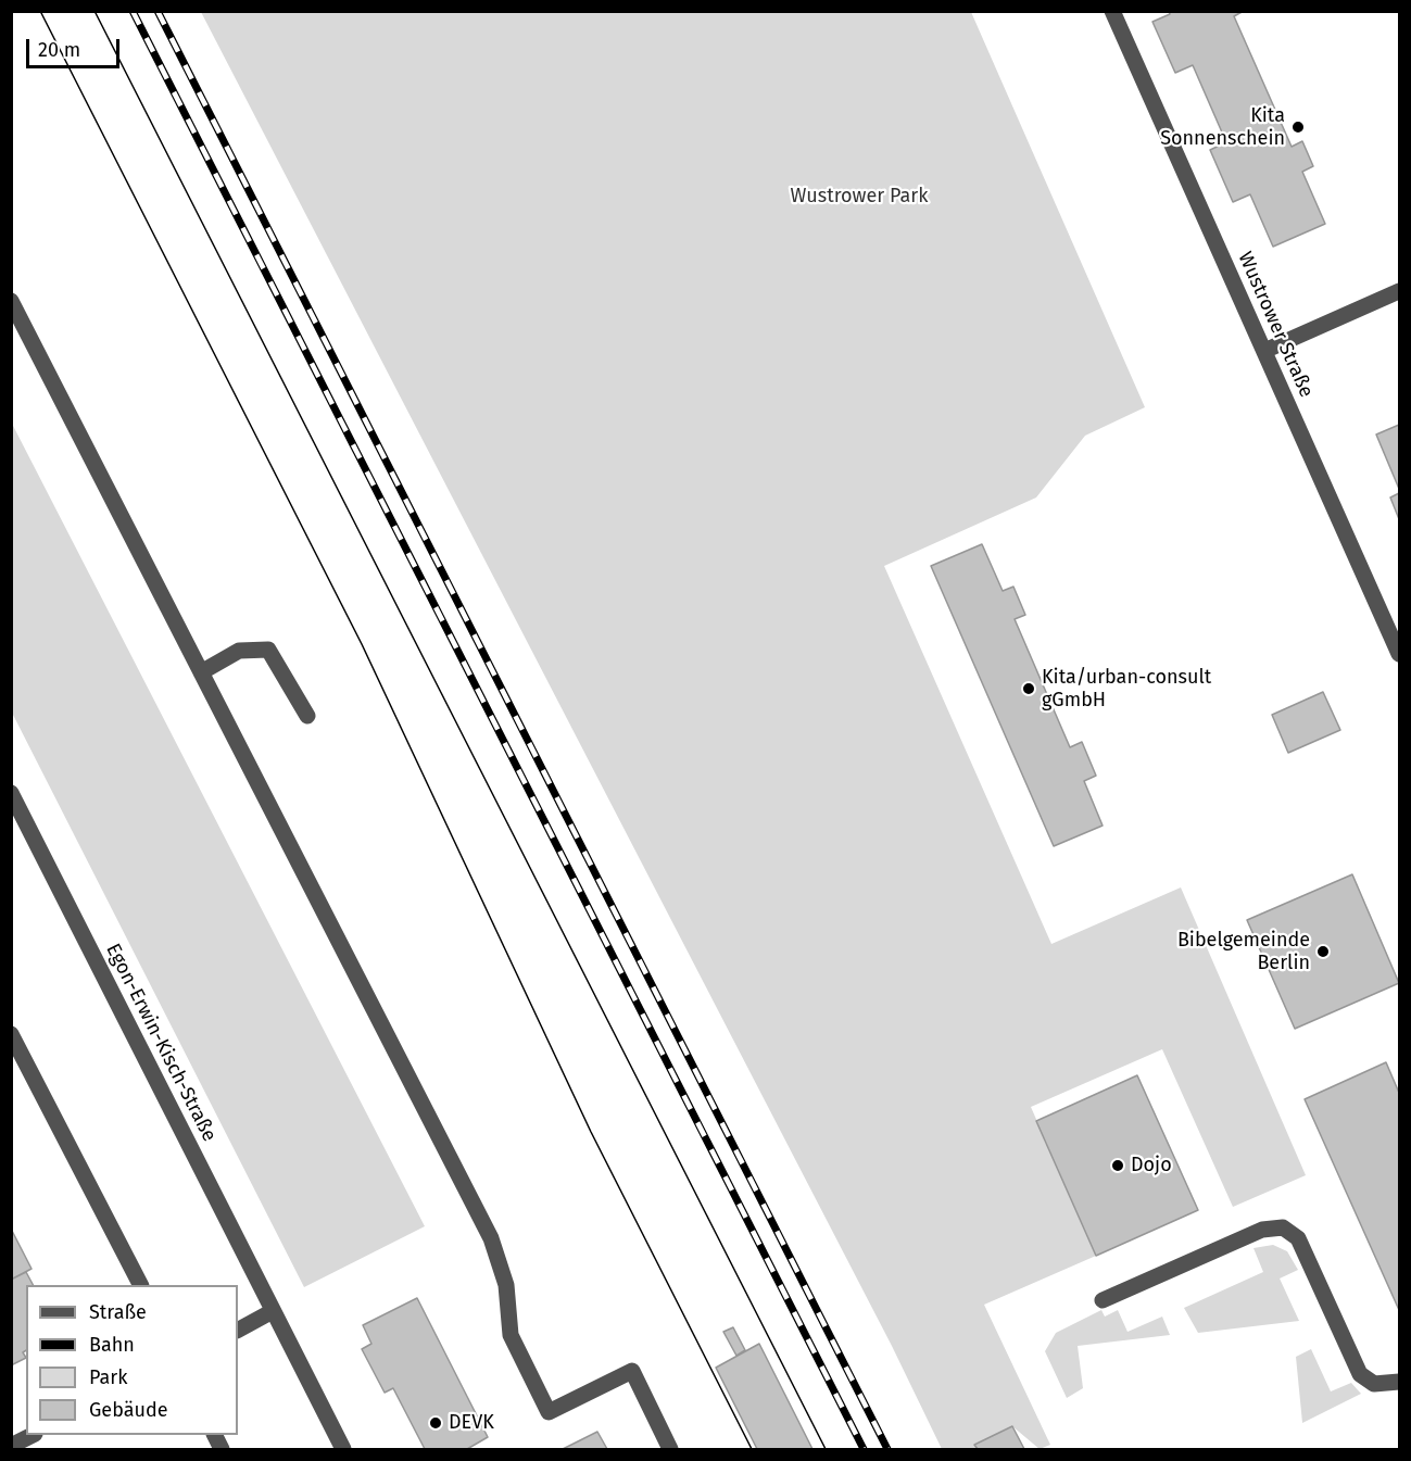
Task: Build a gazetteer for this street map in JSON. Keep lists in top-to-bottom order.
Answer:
{
  "streets": {
    "street": ["Wustrower Straße", "Egon-Erwin-Kisch-Straße"]
  },
  "parks": ["Wustrower Park"],
  "places": [
    "Kita Sonnenschein",
    "Kita/urban-consult gGmbH",
    "Bibelgemeinde Berlin",
    "Dojo",
    "DEVK"
  ],
  "legend": [
    "Straße",
    "Bahn",
    "Park",
    "Gebäude"
  ],
  "scale_bar": "20 m"
}
